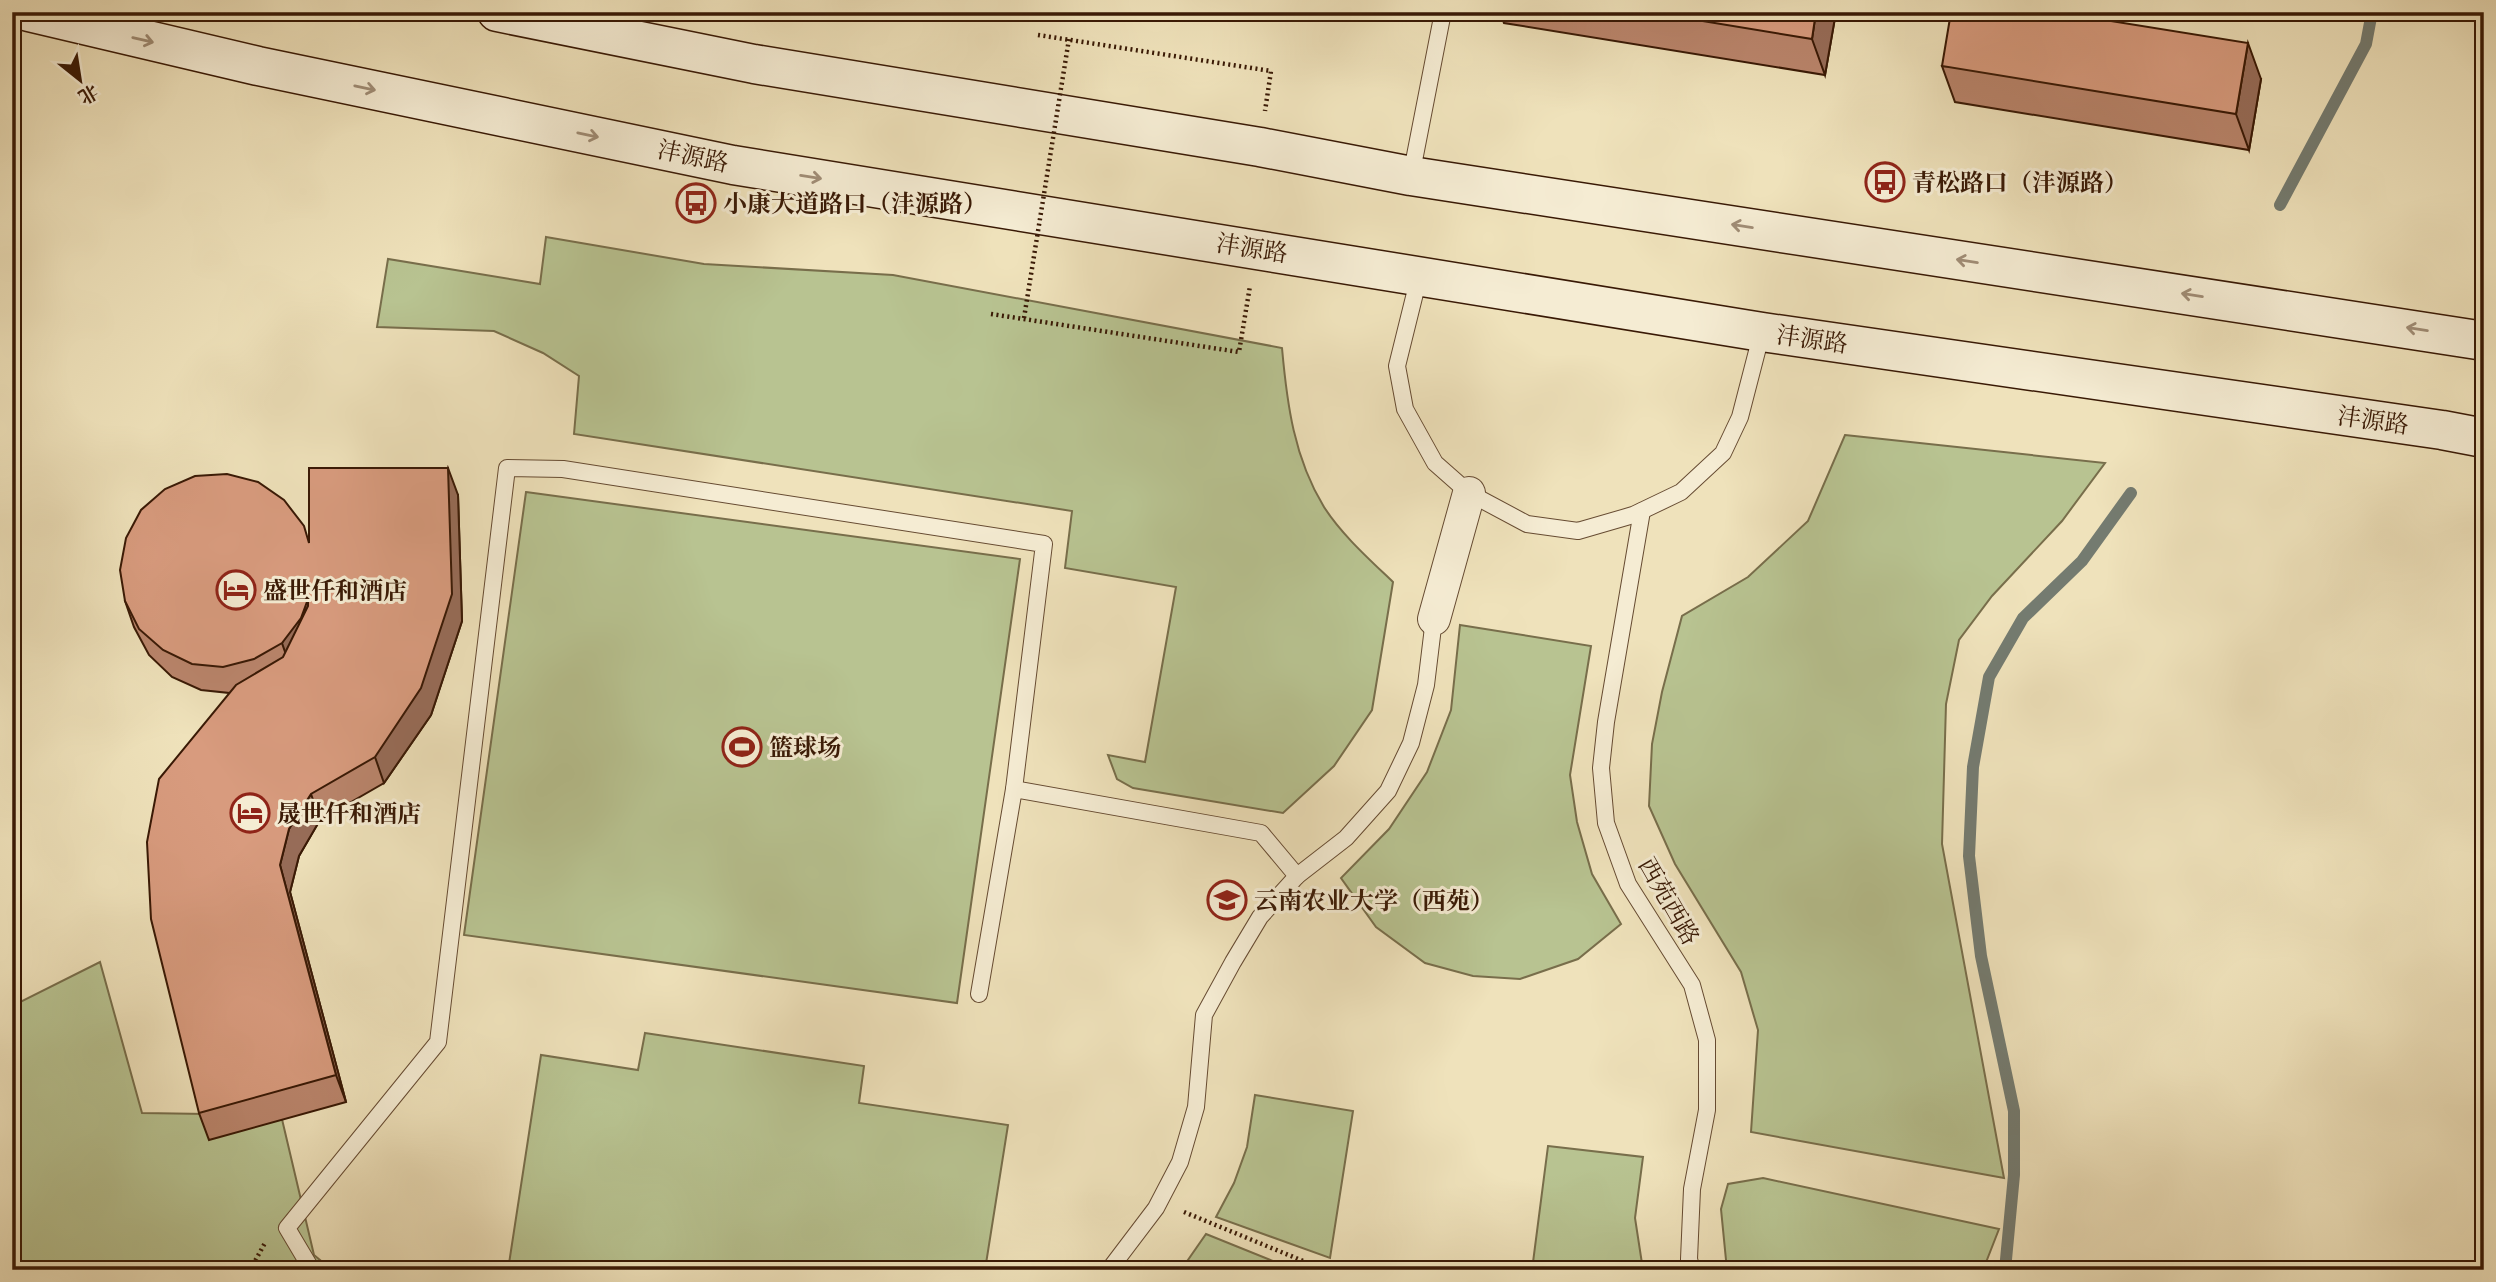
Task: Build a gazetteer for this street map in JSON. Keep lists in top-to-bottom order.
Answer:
{
  "streets": {
    "main road": ["沣源路"],
    "lane": ["西苑西路"]
  },
  "places": {
    "bus stop": ["青松路口（沣源路）", "小康大道路口（沣源路）"],
    "hotel": ["盛世仟和酒店", "晟世仟和酒店"],
    "sports": ["篮球场"],
    "school or university": ["云南农业大学（西苑）"]
  },
  "north": "bottom right"
}
